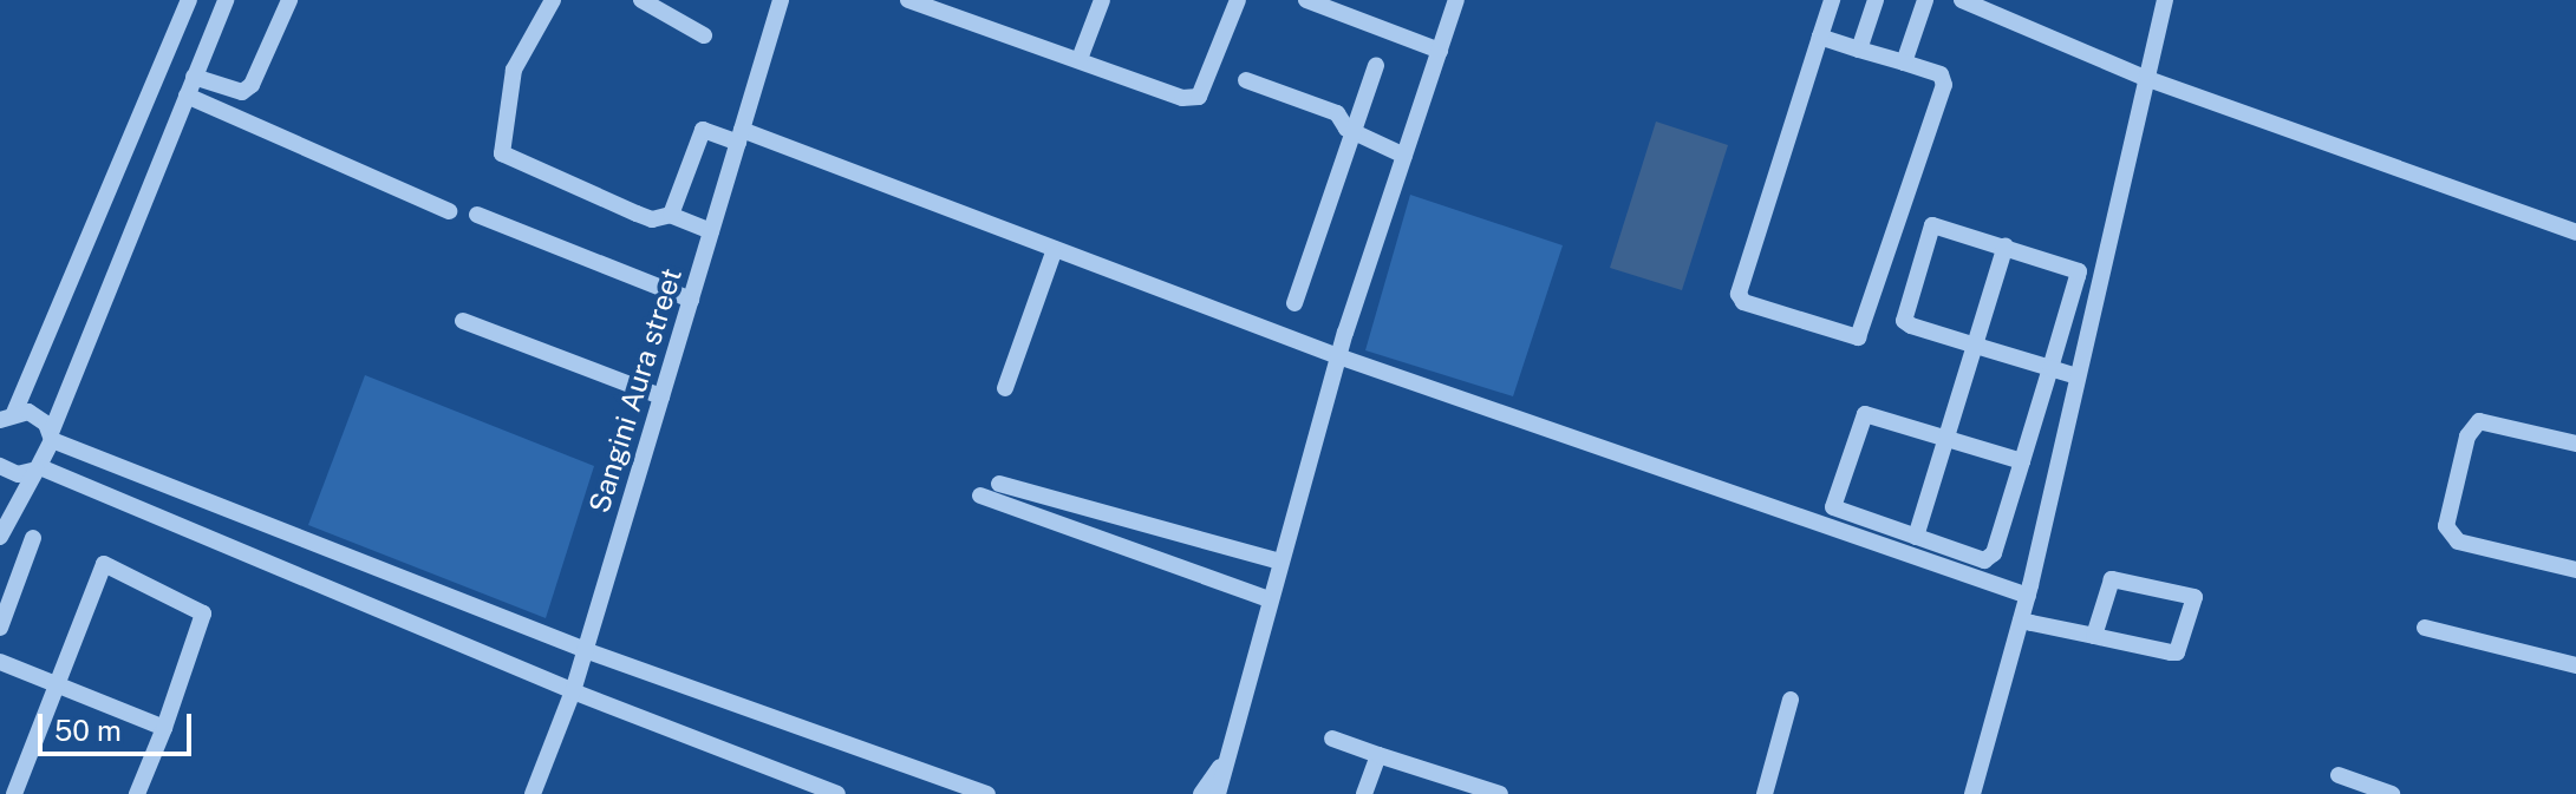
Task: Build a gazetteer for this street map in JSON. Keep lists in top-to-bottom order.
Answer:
{
  "streets": {
    "street": ["Sangini Aura street"]
  },
  "scale_bar": "50 m"
}
